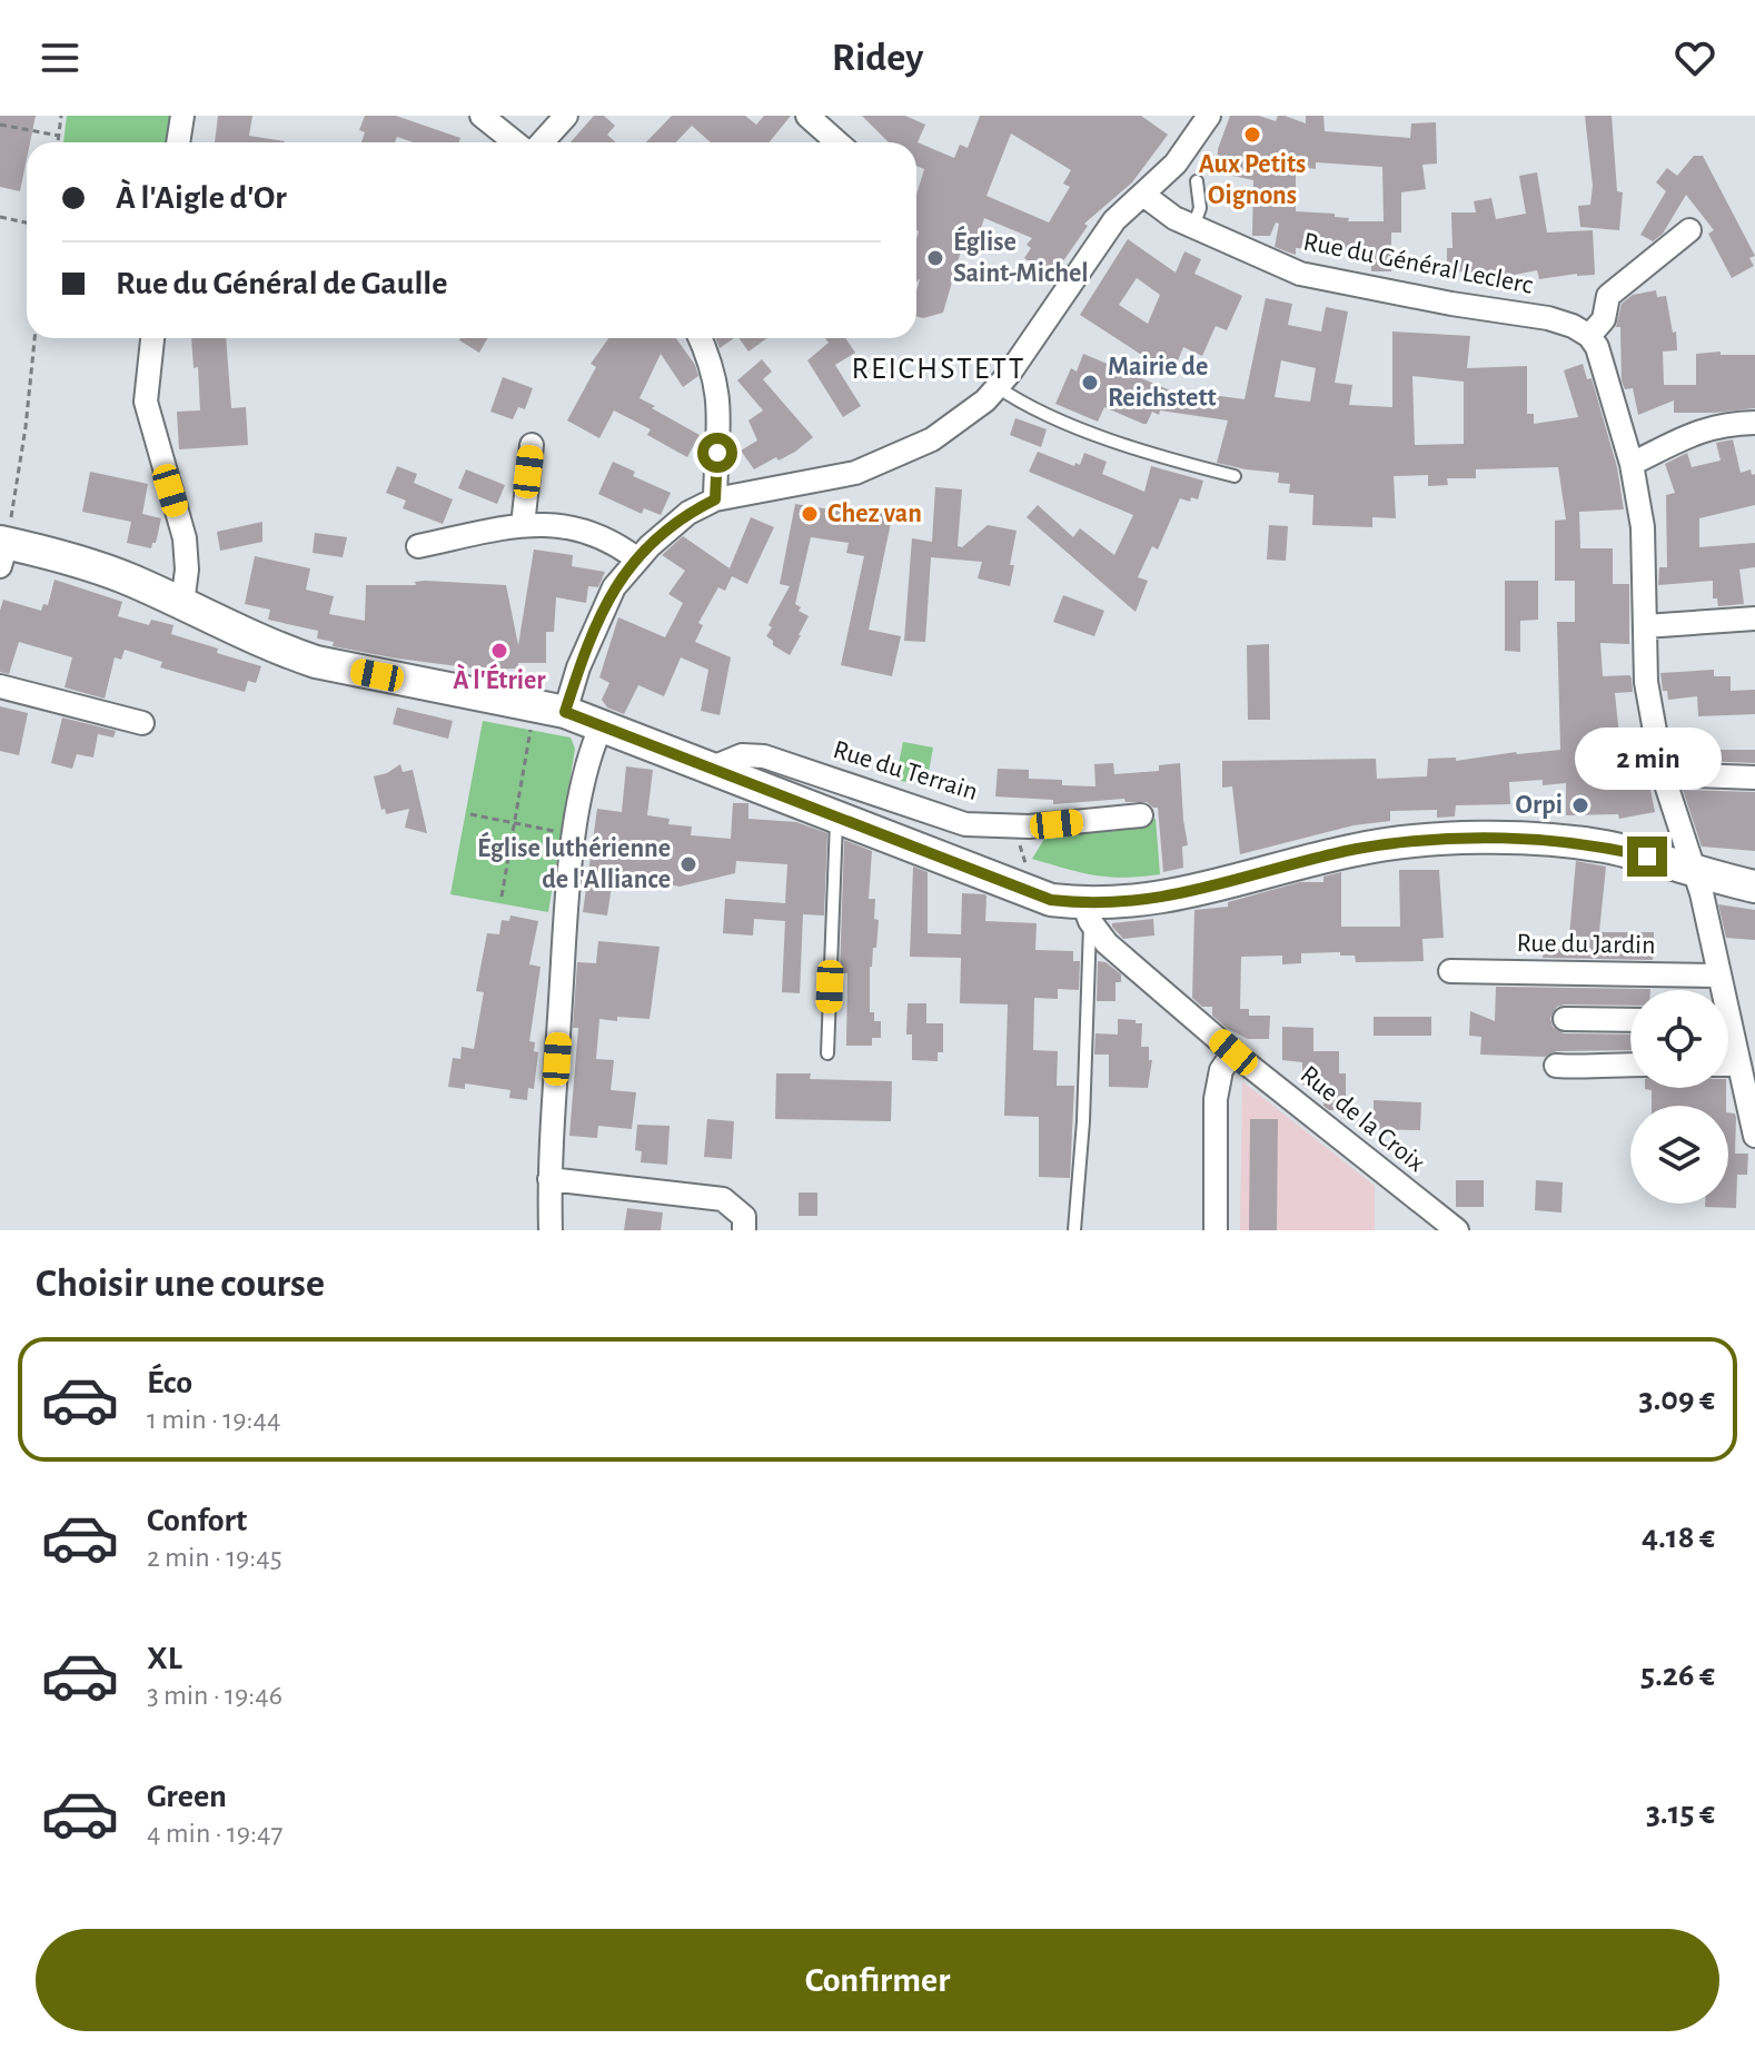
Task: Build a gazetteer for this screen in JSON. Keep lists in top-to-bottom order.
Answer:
{
  "streets": {
    "street": [
      "Rue du Général Leclerc",
      "Rue du Terrain",
      "Rue du Jardin",
      "Rue de la Croix"
    ]
  },
  "districts": ["REICHSTETT"],
  "places": [
    "Aux Petits Oignons",
    "Église Saint-Michel",
    "Mairie de Reichstett",
    "Chez van",
    "À l'Étrier",
    "Orpi",
    "Église luthérienne de l'Alliance"
  ],
  "page": {
    "header": "Ridey",
    "banner": ["À l'Aigle d'Or", "Rue du Général de Gaulle"],
    "bubble": "2 min",
    "heading": "Choisir une course",
    "list": [
      {
        "name": "Éco",
        "note": "1 min · 19:44",
        "value": "3.09 €"
      },
      {
        "name": "Confort",
        "note": "2 min · 19:45",
        "value": "4.18 €"
      },
      {
        "name": "XL",
        "note": "3 min · 19:46",
        "value": "5.26 €"
      },
      {
        "name": "Green",
        "note": "4 min · 19:47",
        "value": "3.15 €"
      }
    ],
    "buttons": "Confirmer"
  }
}
